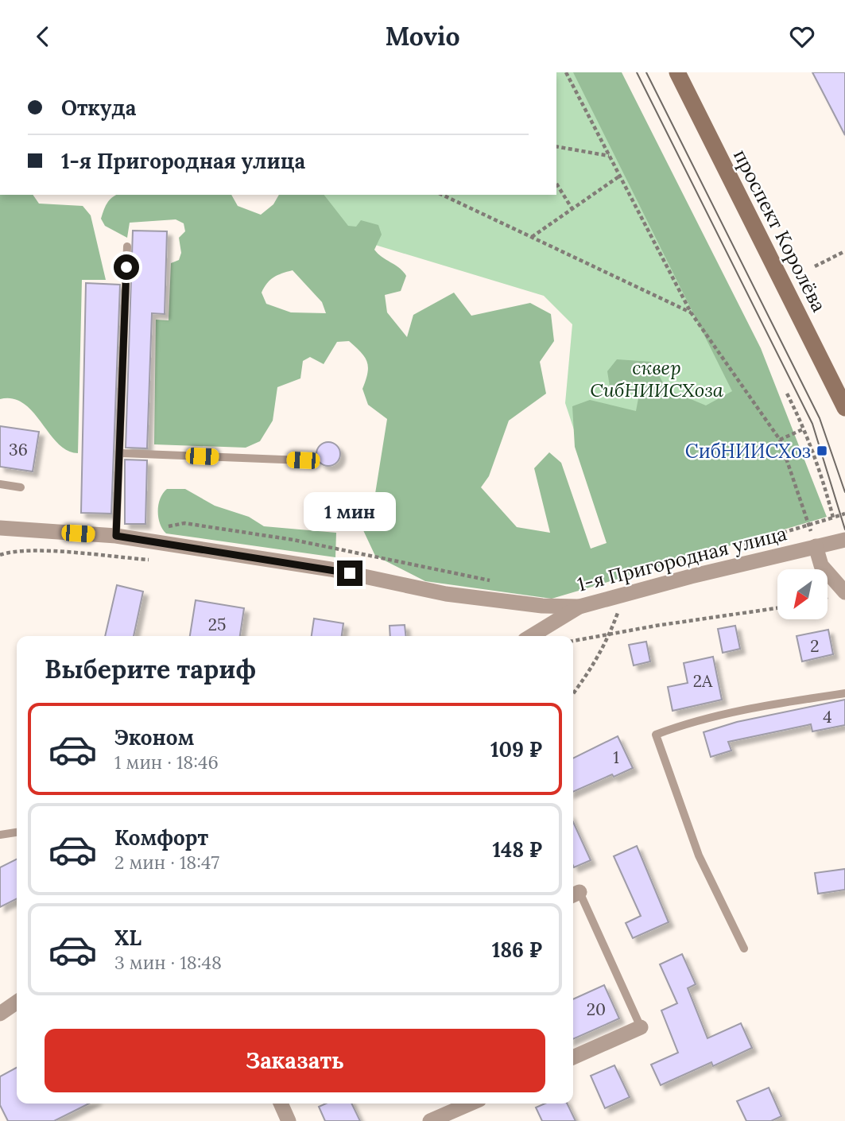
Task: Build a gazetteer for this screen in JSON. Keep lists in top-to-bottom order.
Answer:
{
  "streets": {
    "main road": ["проспект Королёва"],
    "street": ["1-я Пригородная улица"]
  },
  "parks": ["сквер СибНИИСХоза"],
  "places": {
    "transit": ["СибНИИСХоз"]
  },
  "house_numbers": [
    "36",
    "25",
    "2",
    "2А",
    "4",
    "1",
    "20"
  ],
  "north": "bottom left",
  "page": {
    "header": "Movio",
    "banner": ["Откуда", "1-я Пригородная улица"],
    "bubble": "1 мин",
    "heading": "Выберите тариф",
    "list": [
      {
        "name": "Эконом",
        "note": "1 мин · 18:46",
        "value": "109 ₽"
      },
      {
        "name": "Комфорт",
        "note": "2 мин · 18:47",
        "value": "148 ₽"
      },
      {
        "name": "XL",
        "note": "3 мин · 18:48",
        "value": "186 ₽"
      }
    ],
    "buttons": "Заказать"
  }
}
